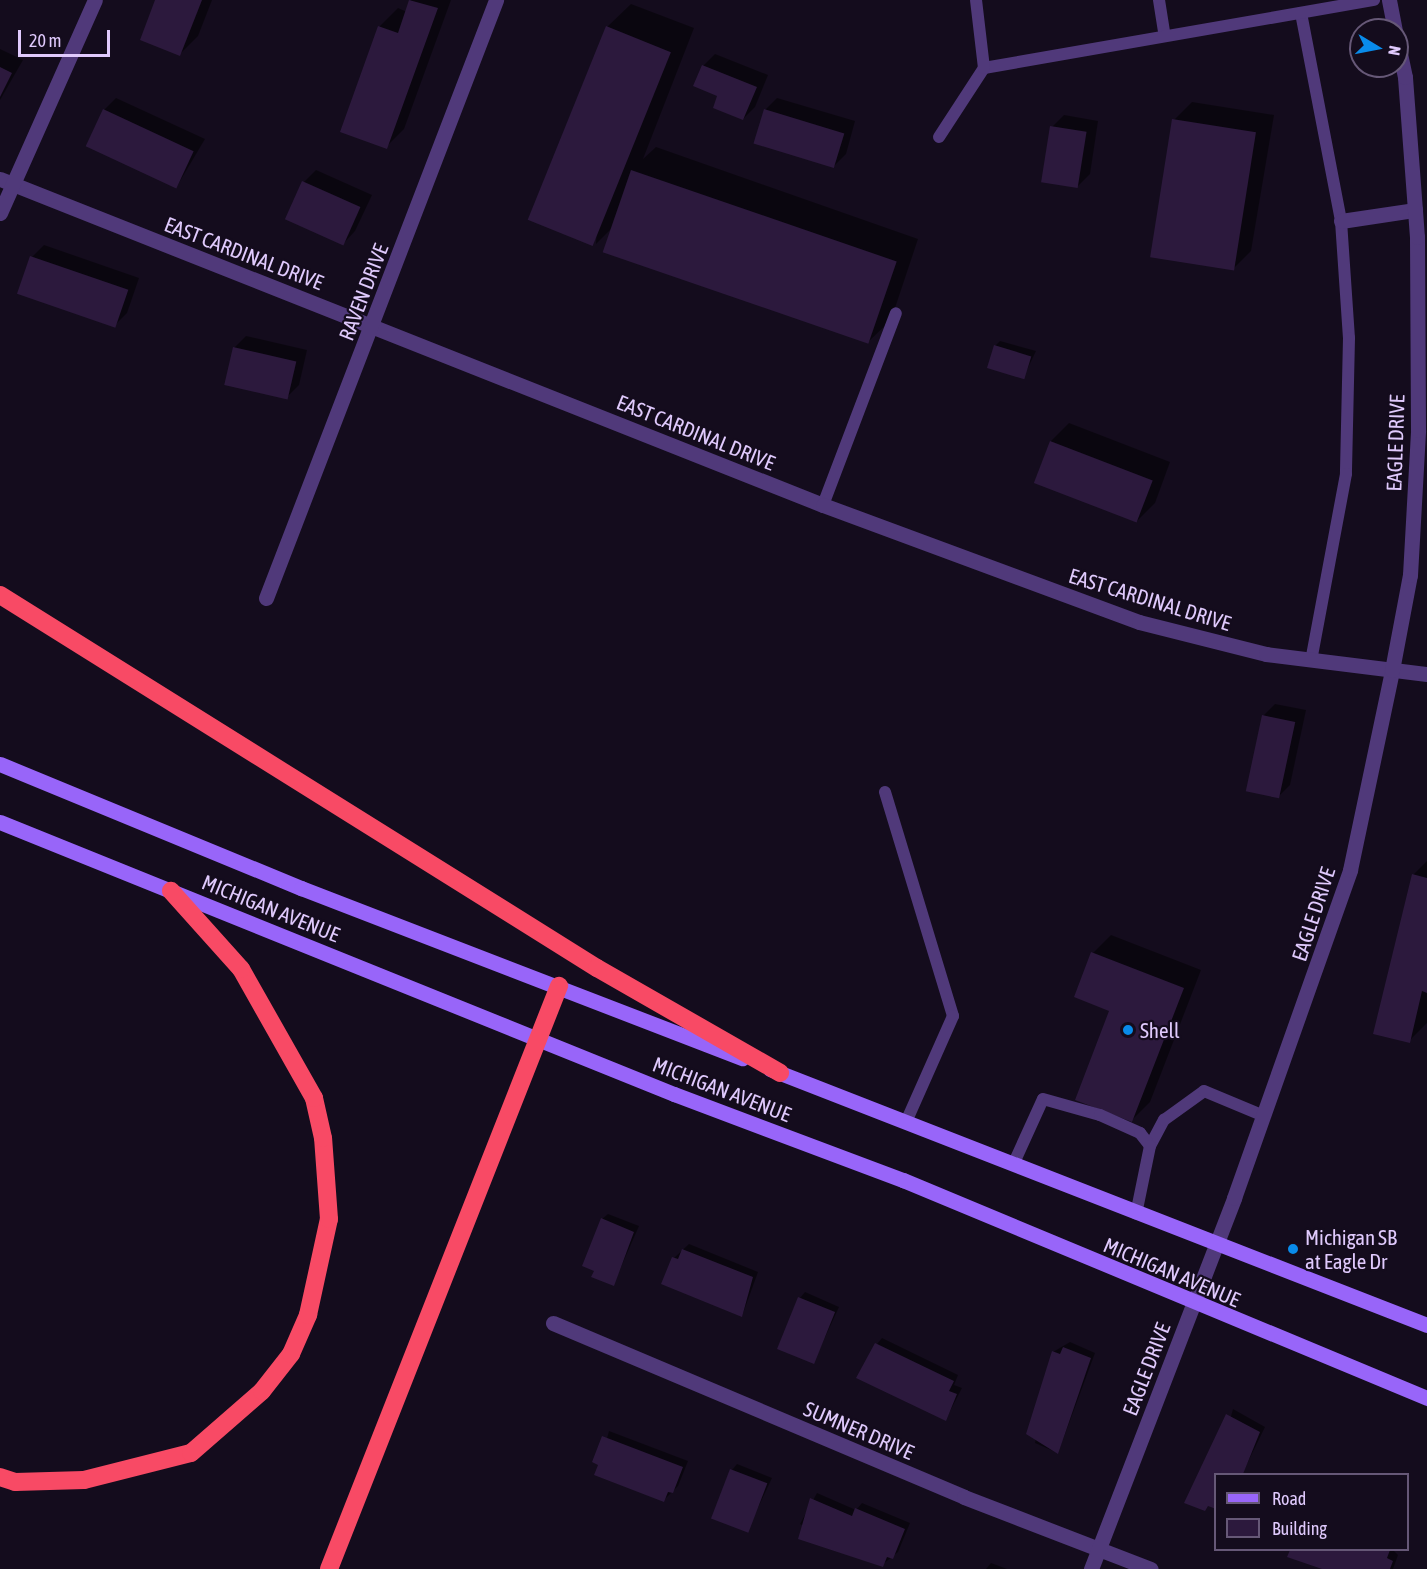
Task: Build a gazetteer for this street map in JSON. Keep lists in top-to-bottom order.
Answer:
{
  "streets": {
    "main road": ["MICHIGAN AVENUE"],
    "street": [
      "EAST CARDINAL DRIVE",
      "RAVEN DRIVE",
      "EAGLE DRIVE",
      "SUMNER DRIVE"
    ]
  },
  "crossings": [
    ["EAST CARDINAL DRIVE", "RAVEN DRIVE"],
    ["EAST CARDINAL DRIVE", "EAGLE DRIVE"],
    ["EAGLE DRIVE", "MICHIGAN AVENUE"],
    ["EAGLE DRIVE", "SUMNER DRIVE"]
  ],
  "places": ["Shell", "Michigan SB at Eagle Dr"],
  "legend": ["Road", "Building"],
  "scale_bar": "20 m",
  "north": "right"
}
